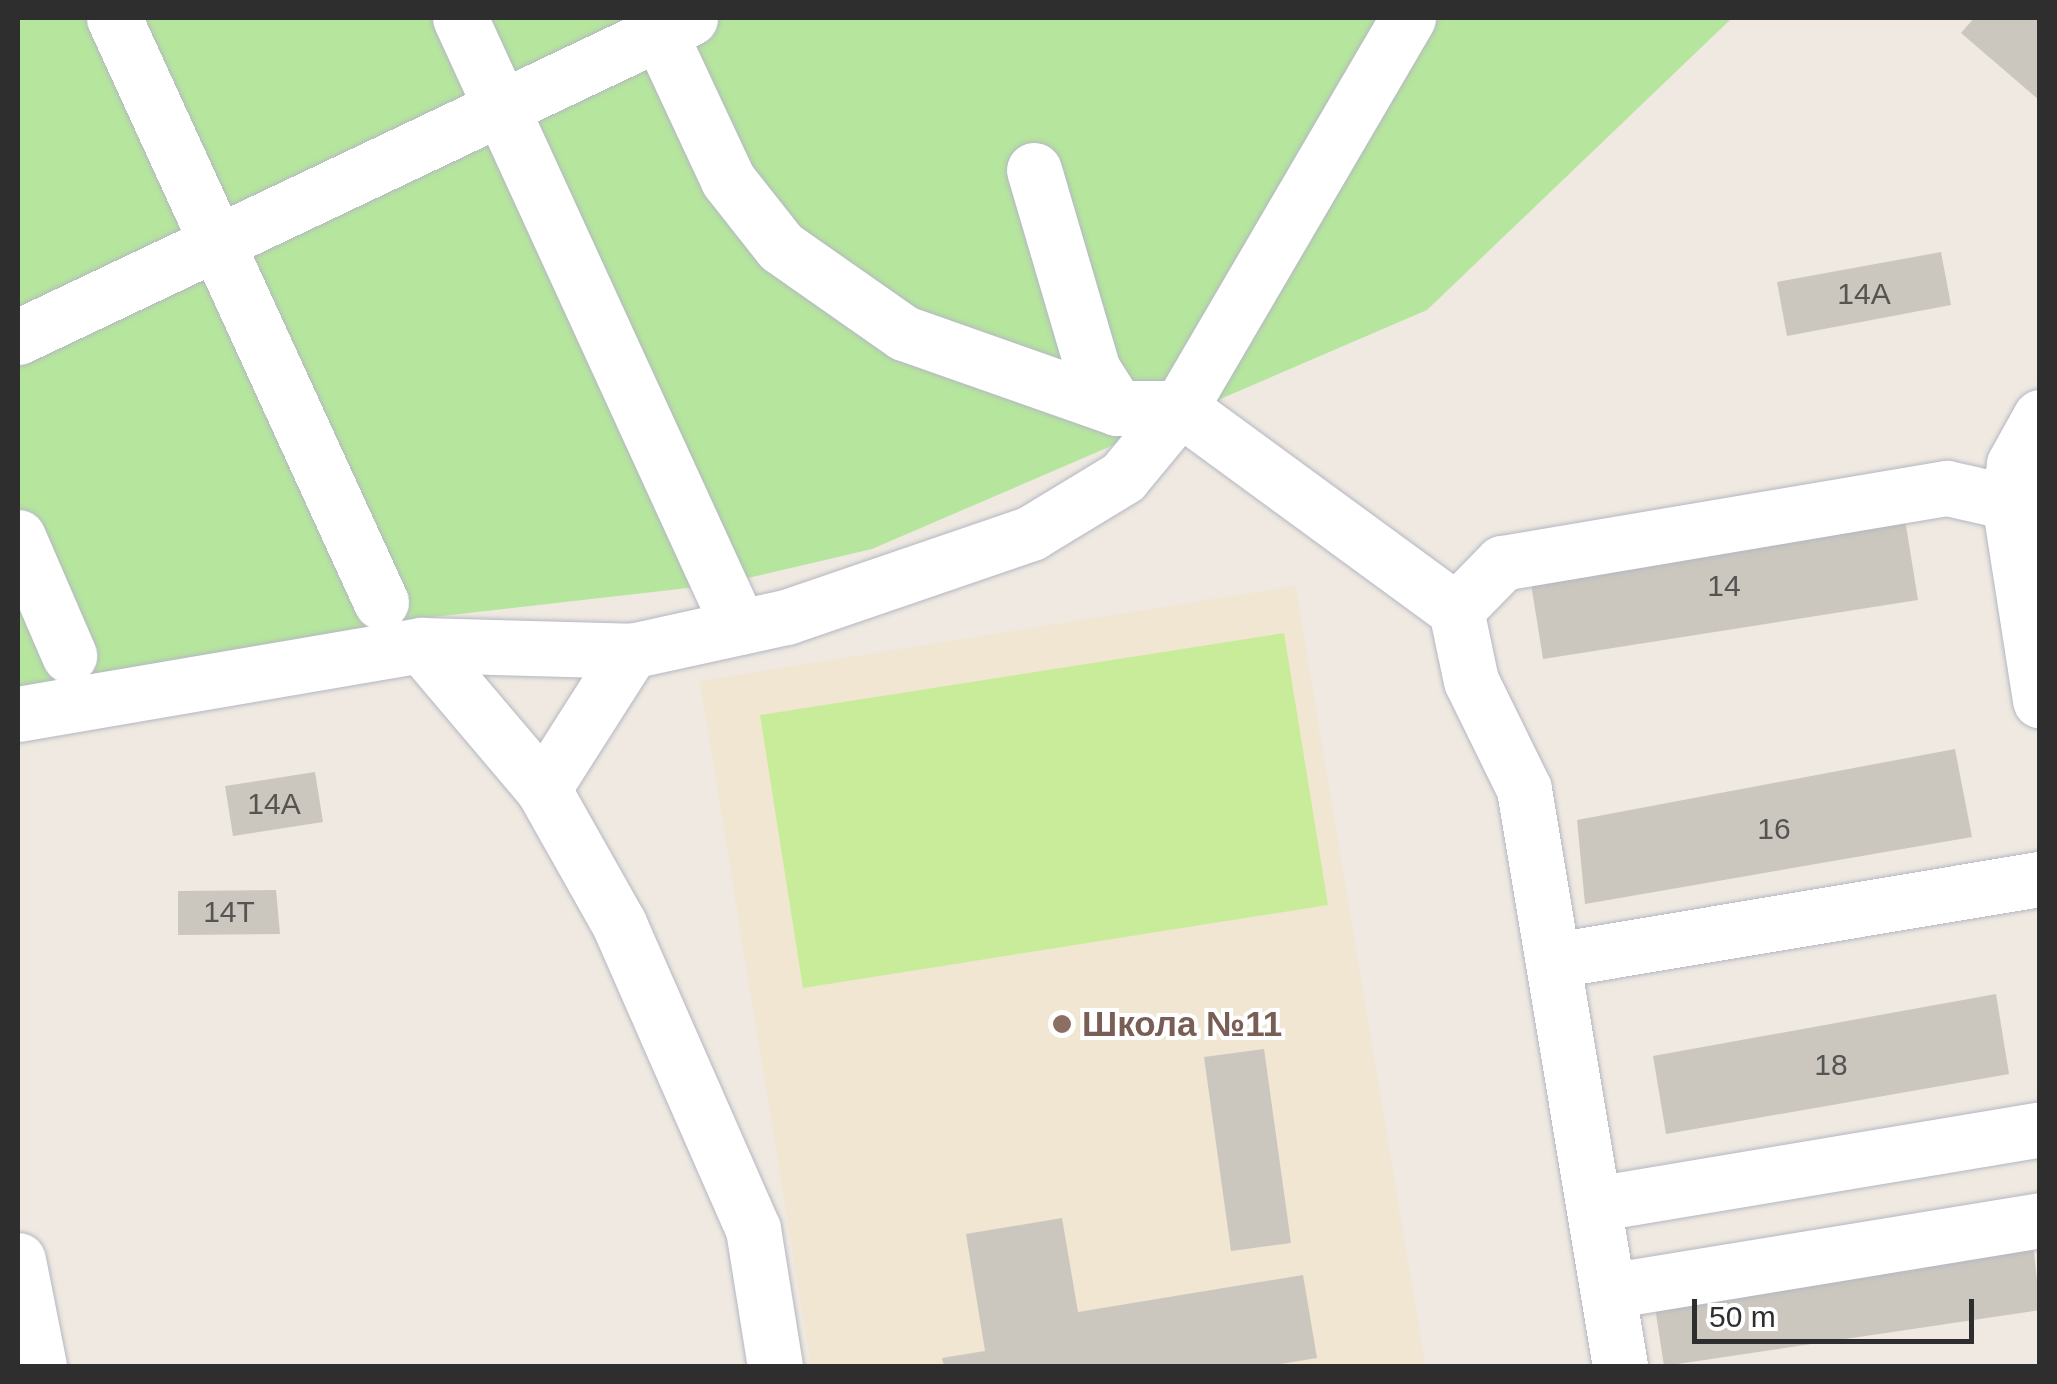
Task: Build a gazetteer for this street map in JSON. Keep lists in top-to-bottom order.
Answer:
{
  "places": ["Школа №11"],
  "house_numbers": [
    "14А",
    "14",
    "14А",
    "16",
    "14Т",
    "18"
  ],
  "scale_bar": "50 m"
}
